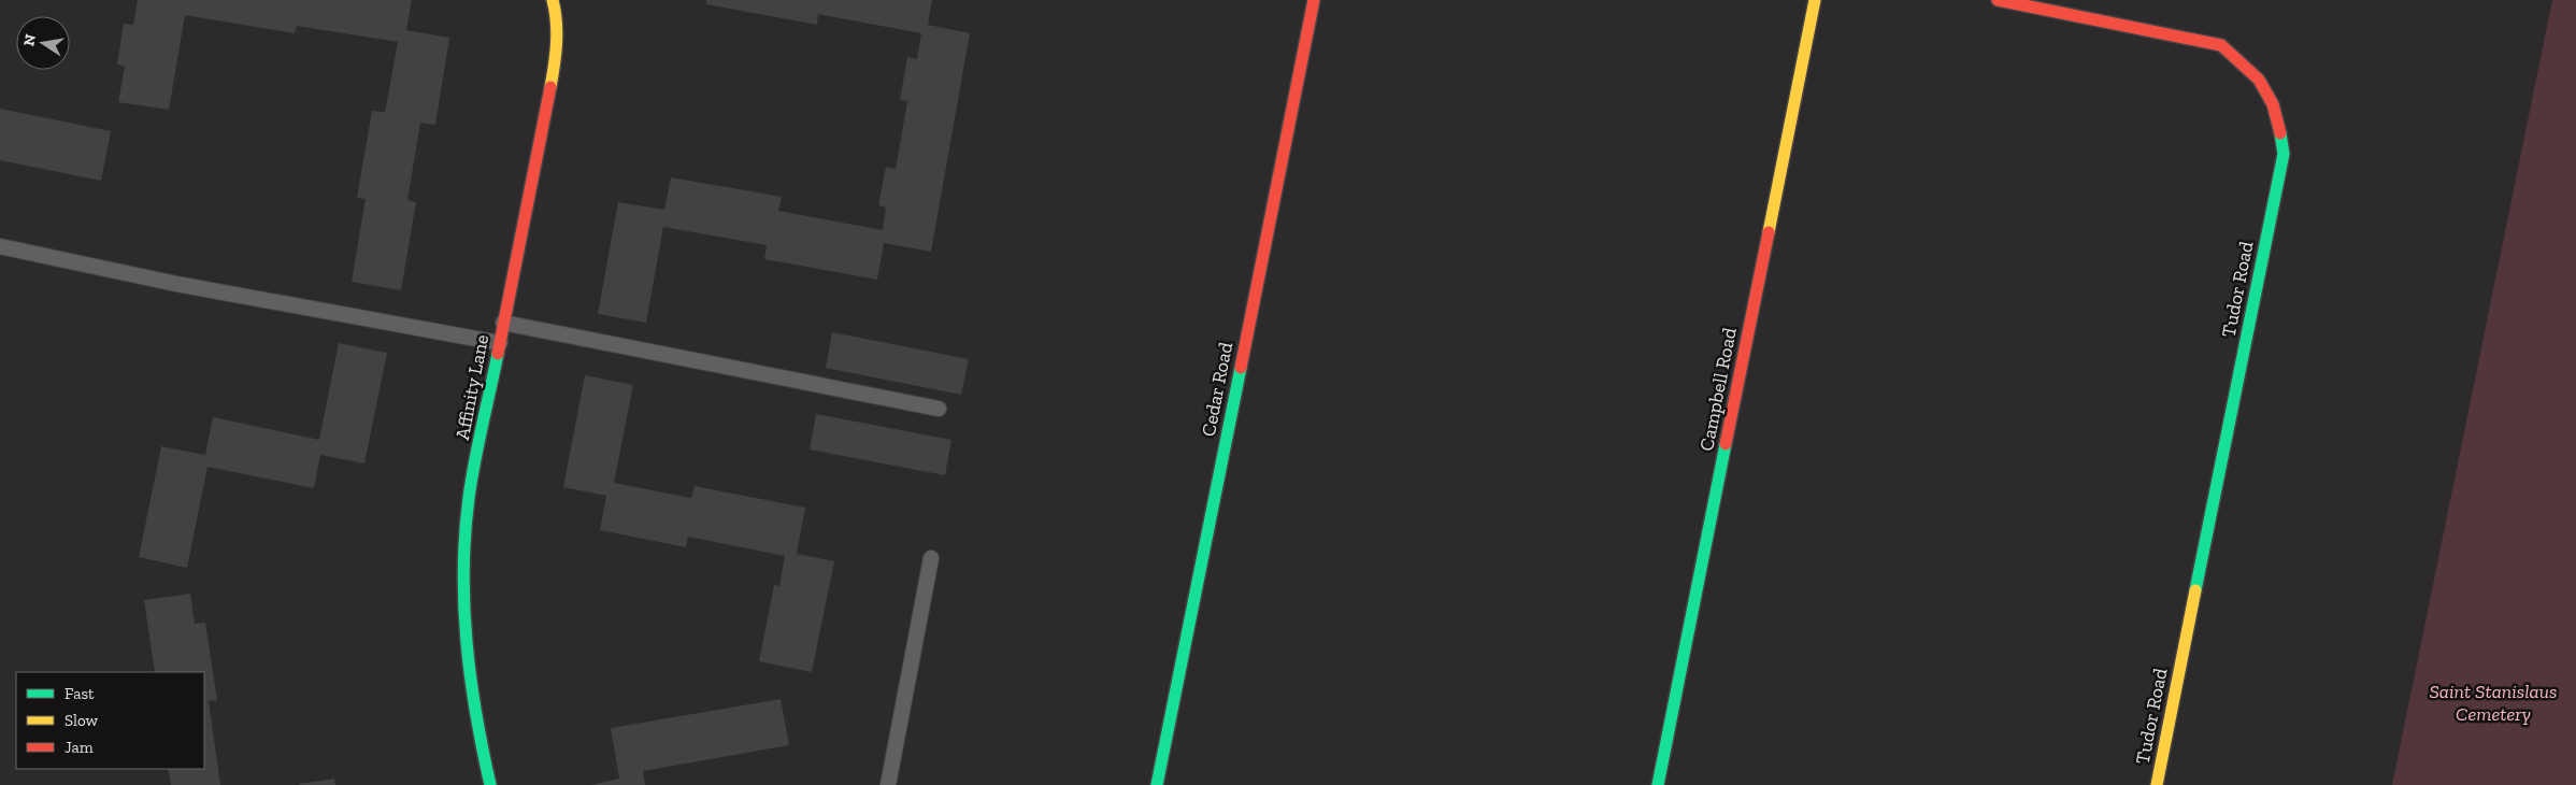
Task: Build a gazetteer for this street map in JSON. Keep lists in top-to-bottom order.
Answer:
{
  "streets": {
    "street": [
      "Tudor Road",
      "Affinity Lane",
      "Cedar Road",
      "Campbell Road"
    ]
  },
  "parks": ["Saint Stanislaus Cemetery"],
  "legend": ["Fast", "Slow", "Jam"],
  "north": "left"
}
